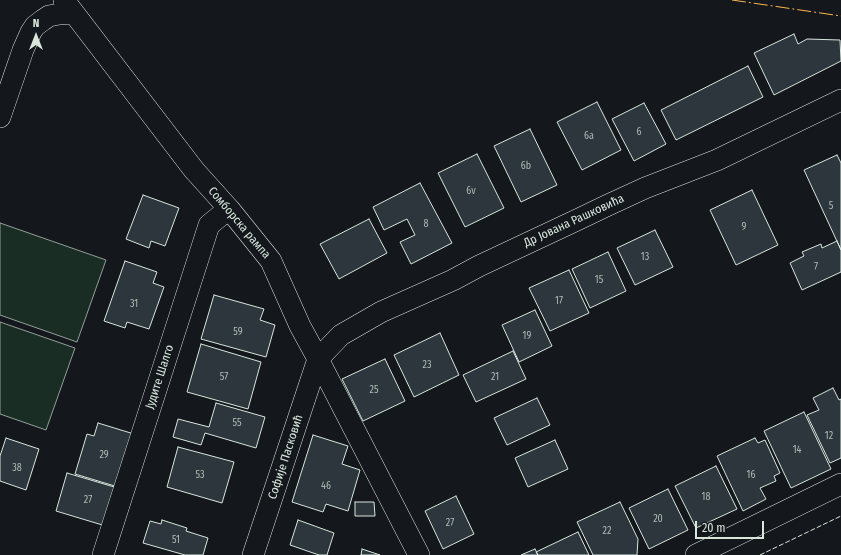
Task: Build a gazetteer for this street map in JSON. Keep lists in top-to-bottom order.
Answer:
{
  "streets": {
    "street": [
      "Др Јована Рашковића",
      "Сомборска рампа",
      "Јудите Шалго",
      "Софије Пасковић"
    ]
  },
  "crossings": [
    ["Др Јована Рашковића", "Сомборска рампа"],
    ["Др Јована Рашковића", "Софије Пасковић"],
    ["Сомборска рампа", "Јудите Шалго"],
    ["Сомборска рампа", "Софије Пасковић"]
  ],
  "house_numbers": [
    "6",
    "6a",
    "6b",
    "6v",
    "5",
    "8",
    "9",
    "13",
    "7",
    "15",
    "17",
    "31",
    "59",
    "19",
    "23",
    "57",
    "21",
    "25",
    "55",
    "12",
    "14",
    "29",
    "38",
    "53",
    "16",
    "46",
    "18",
    "27",
    "20",
    "27",
    "22",
    "51"
  ],
  "scale_bar": "20 m",
  "north": "top"
}
